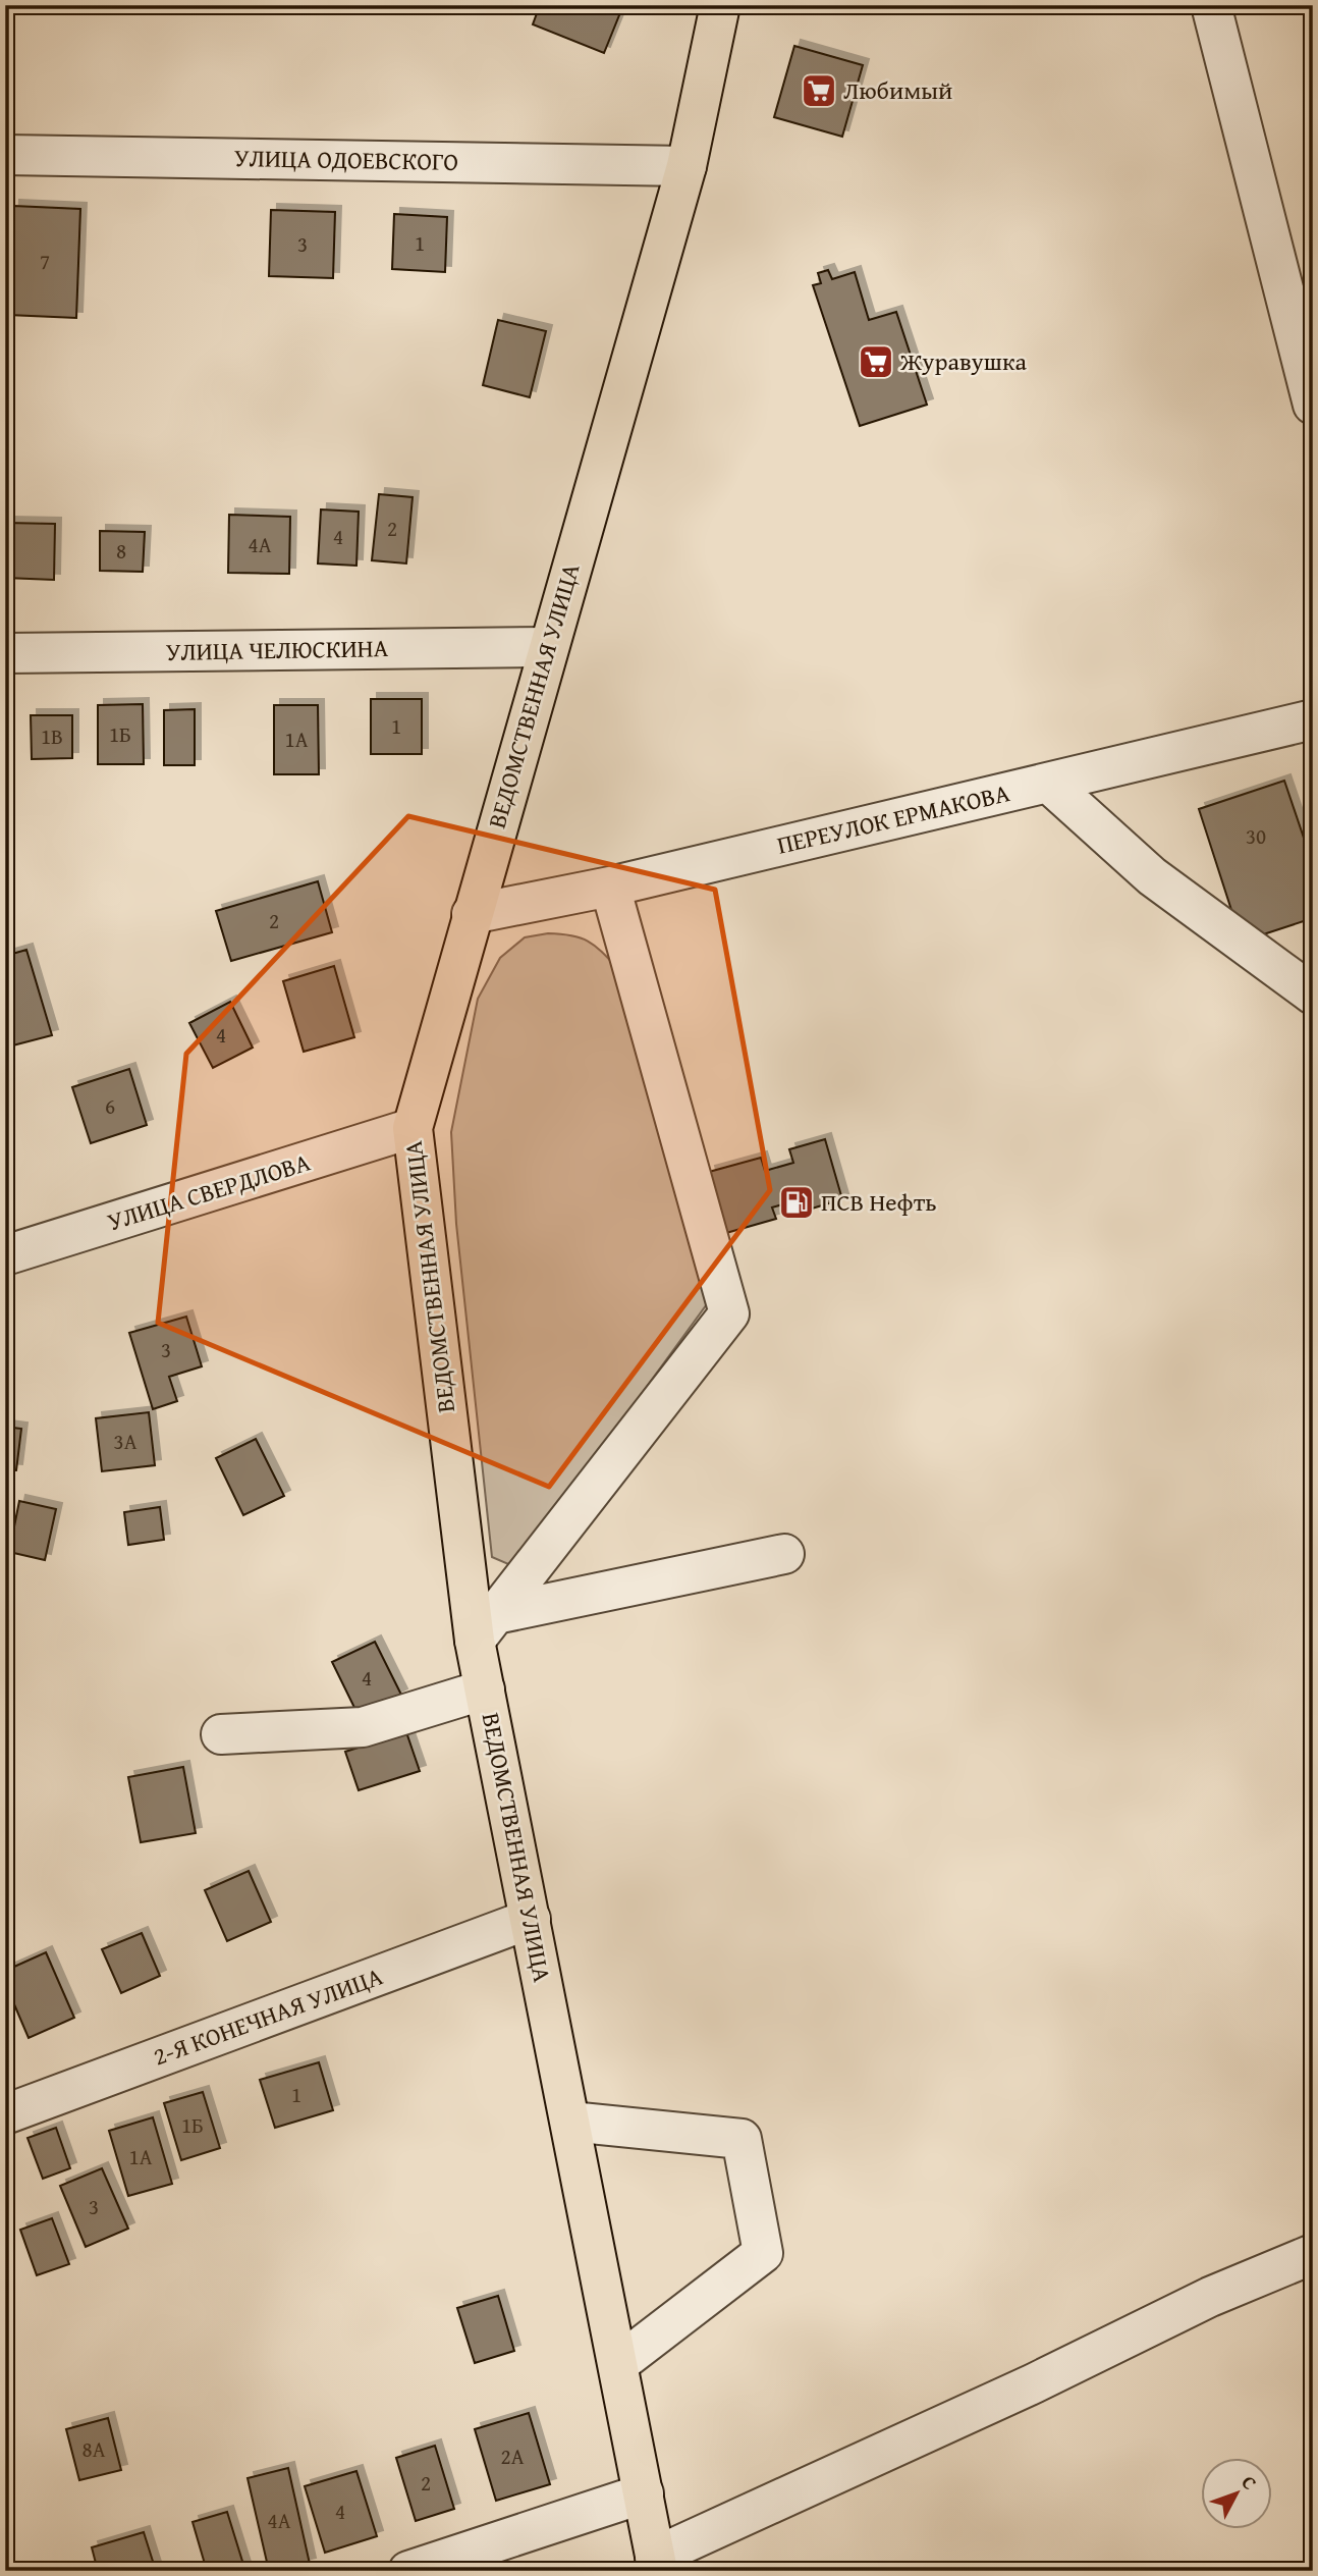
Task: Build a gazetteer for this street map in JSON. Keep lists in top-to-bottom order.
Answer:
{
  "streets": {
    "main road": ["ВЕДОМСТВЕННАЯ УЛИЦА"],
    "street": [
      "УЛИЦА ОДОЕВСКОГО",
      "УЛИЦА ЧЕЛЮСКИНА",
      "ПЕРЕУЛОК ЕРМАКОВА",
      "УЛИЦА СВЕРДЛОВА",
      "2-Я КОНЕЧНАЯ УЛИЦА"
    ]
  },
  "crossings": [
    ["УЛИЦА ОДОЕВСКОГО", "ВЕДОМСТВЕННАЯ УЛИЦА"],
    ["УЛИЦА ЧЕЛЮСКИНА", "ВЕДОМСТВЕННАЯ УЛИЦА"],
    ["ВЕДОМСТВЕННАЯ УЛИЦА", "ПЕРЕУЛОК ЕРМАКОВА"],
    ["ВЕДОМСТВЕННАЯ УЛИЦА", "УЛИЦА СВЕРДЛОВА"],
    ["ВЕДОМСТВЕННАЯ УЛИЦА", "2-Я КОНЕЧНАЯ УЛИЦА"]
  ],
  "places": {
    "supermarket": ["Любимый", "Журавушка"],
    "fuel station": ["ПСВ Нефть"]
  },
  "house_numbers": [
    "1",
    "3",
    "7",
    "2",
    "4",
    "4А",
    "8",
    "1",
    "1Б",
    "1В",
    "1А",
    "30",
    "2",
    "4",
    "6",
    "3",
    "3А",
    "4",
    "1",
    "1Б",
    "1А",
    "3",
    "8А",
    "2А",
    "2",
    "4",
    "4А"
  ],
  "north": "top right"
}
